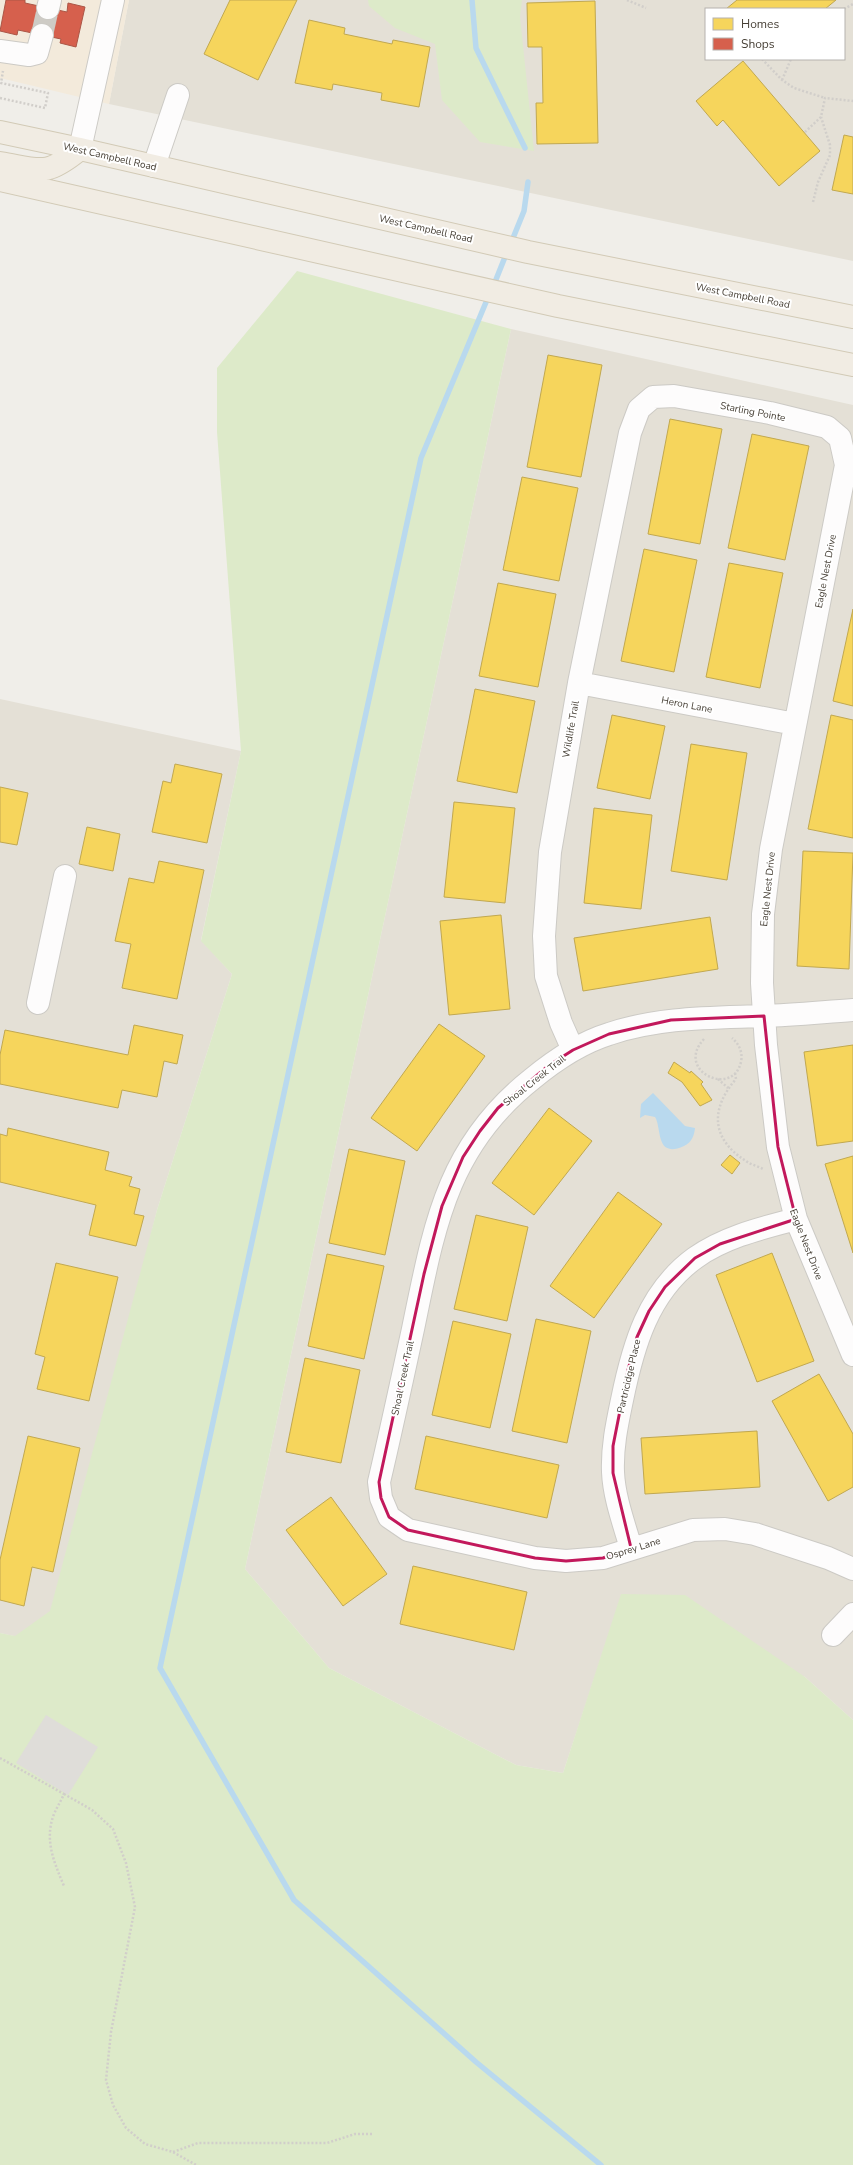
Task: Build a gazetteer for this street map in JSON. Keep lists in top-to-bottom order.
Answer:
{
  "streets": {
    "main road": ["West Campbell Road"],
    "street": [
      "Starling Pointe",
      "Eagle Nest Drive",
      "Heron Lane",
      "Wildlife Trail",
      "Shoal Creek Trail",
      "Partricidge Place",
      "Osprey Lane"
    ]
  },
  "crossings": [
    ["Starling Pointe", "Eagle Nest Drive"],
    ["Starling Pointe", "Wildlife Trail"],
    ["Eagle Nest Drive", "Heron Lane"],
    ["Eagle Nest Drive", "Shoal Creek Trail"],
    ["Eagle Nest Drive", "Partricidge Place"],
    ["Heron Lane", "Wildlife Trail"],
    ["Wildlife Trail", "Shoal Creek Trail"],
    ["Shoal Creek Trail", "Osprey Lane"],
    ["Partricidge Place", "Osprey Lane"]
  ],
  "legend": ["Homes", "Shops"]
}
